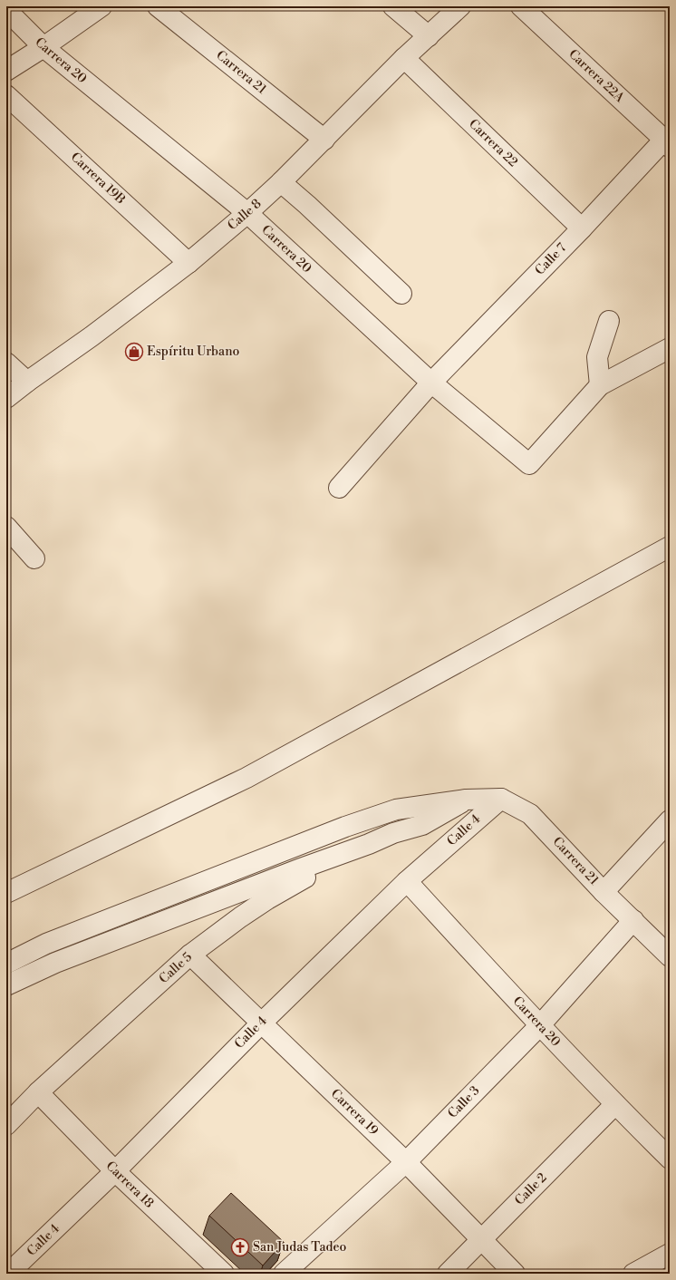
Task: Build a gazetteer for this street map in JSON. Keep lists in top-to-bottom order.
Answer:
{
  "streets": {
    "street": [
      "Carrera 20",
      "Carrera 21",
      "Carrera 22A",
      "Carrera 22",
      "Carrera 19B",
      "Calle 8",
      "Calle 7",
      "Calle 4",
      "Calle 5",
      "Calle 3",
      "Carrera 19",
      "Carrera 18",
      "Calle 2"
    ]
  },
  "crossings": [
    ["Carrera 20", "Calle 8"],
    ["Carrera 20", "Calle 7"],
    ["Carrera 20", "Calle 4"],
    ["Carrera 20", "Calle 3"],
    ["Carrera 20", "Calle 2"],
    ["Carrera 21", "Calle 8"],
    ["Carrera 21", "Calle 4"],
    ["Carrera 21", "Calle 3"],
    ["Carrera 22A", "Calle 7"],
    ["Carrera 22", "Calle 8"],
    ["Carrera 22", "Calle 7"],
    ["Carrera 19B", "Calle 8"],
    ["Calle 4", "Carrera 19"],
    ["Calle 4", "Carrera 18"],
    ["Calle 5", "Carrera 19"],
    ["Calle 5", "Carrera 18"],
    ["Calle 3", "Carrera 19"],
    ["Carrera 19", "Calle 2"]
  ],
  "places": {
    "shop": ["Espíritu Urbano"],
    "church": ["San Judas Tadeo"]
  }
}
